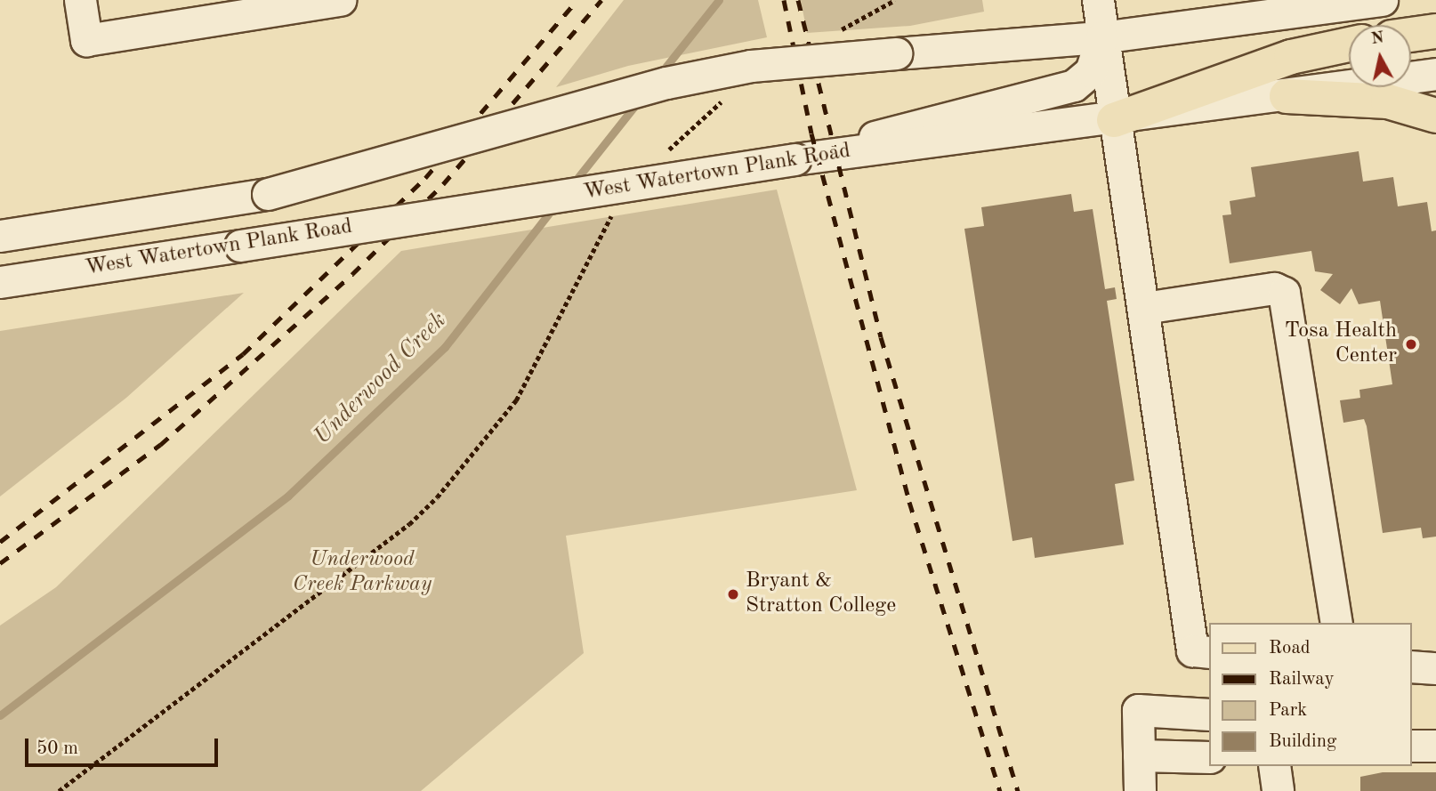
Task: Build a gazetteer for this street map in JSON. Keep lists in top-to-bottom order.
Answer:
{
  "streets": {
    "street": ["West Watertown Plank Road"]
  },
  "water": ["Underwood Creek"],
  "parks": ["Underwood Creek Parkway"],
  "places": ["Tosa Health Center", "Bryant & Stratton College"],
  "legend": [
    "Road",
    "Railway",
    "Park",
    "Building"
  ],
  "scale_bar": "50 m",
  "north": "top"
}
